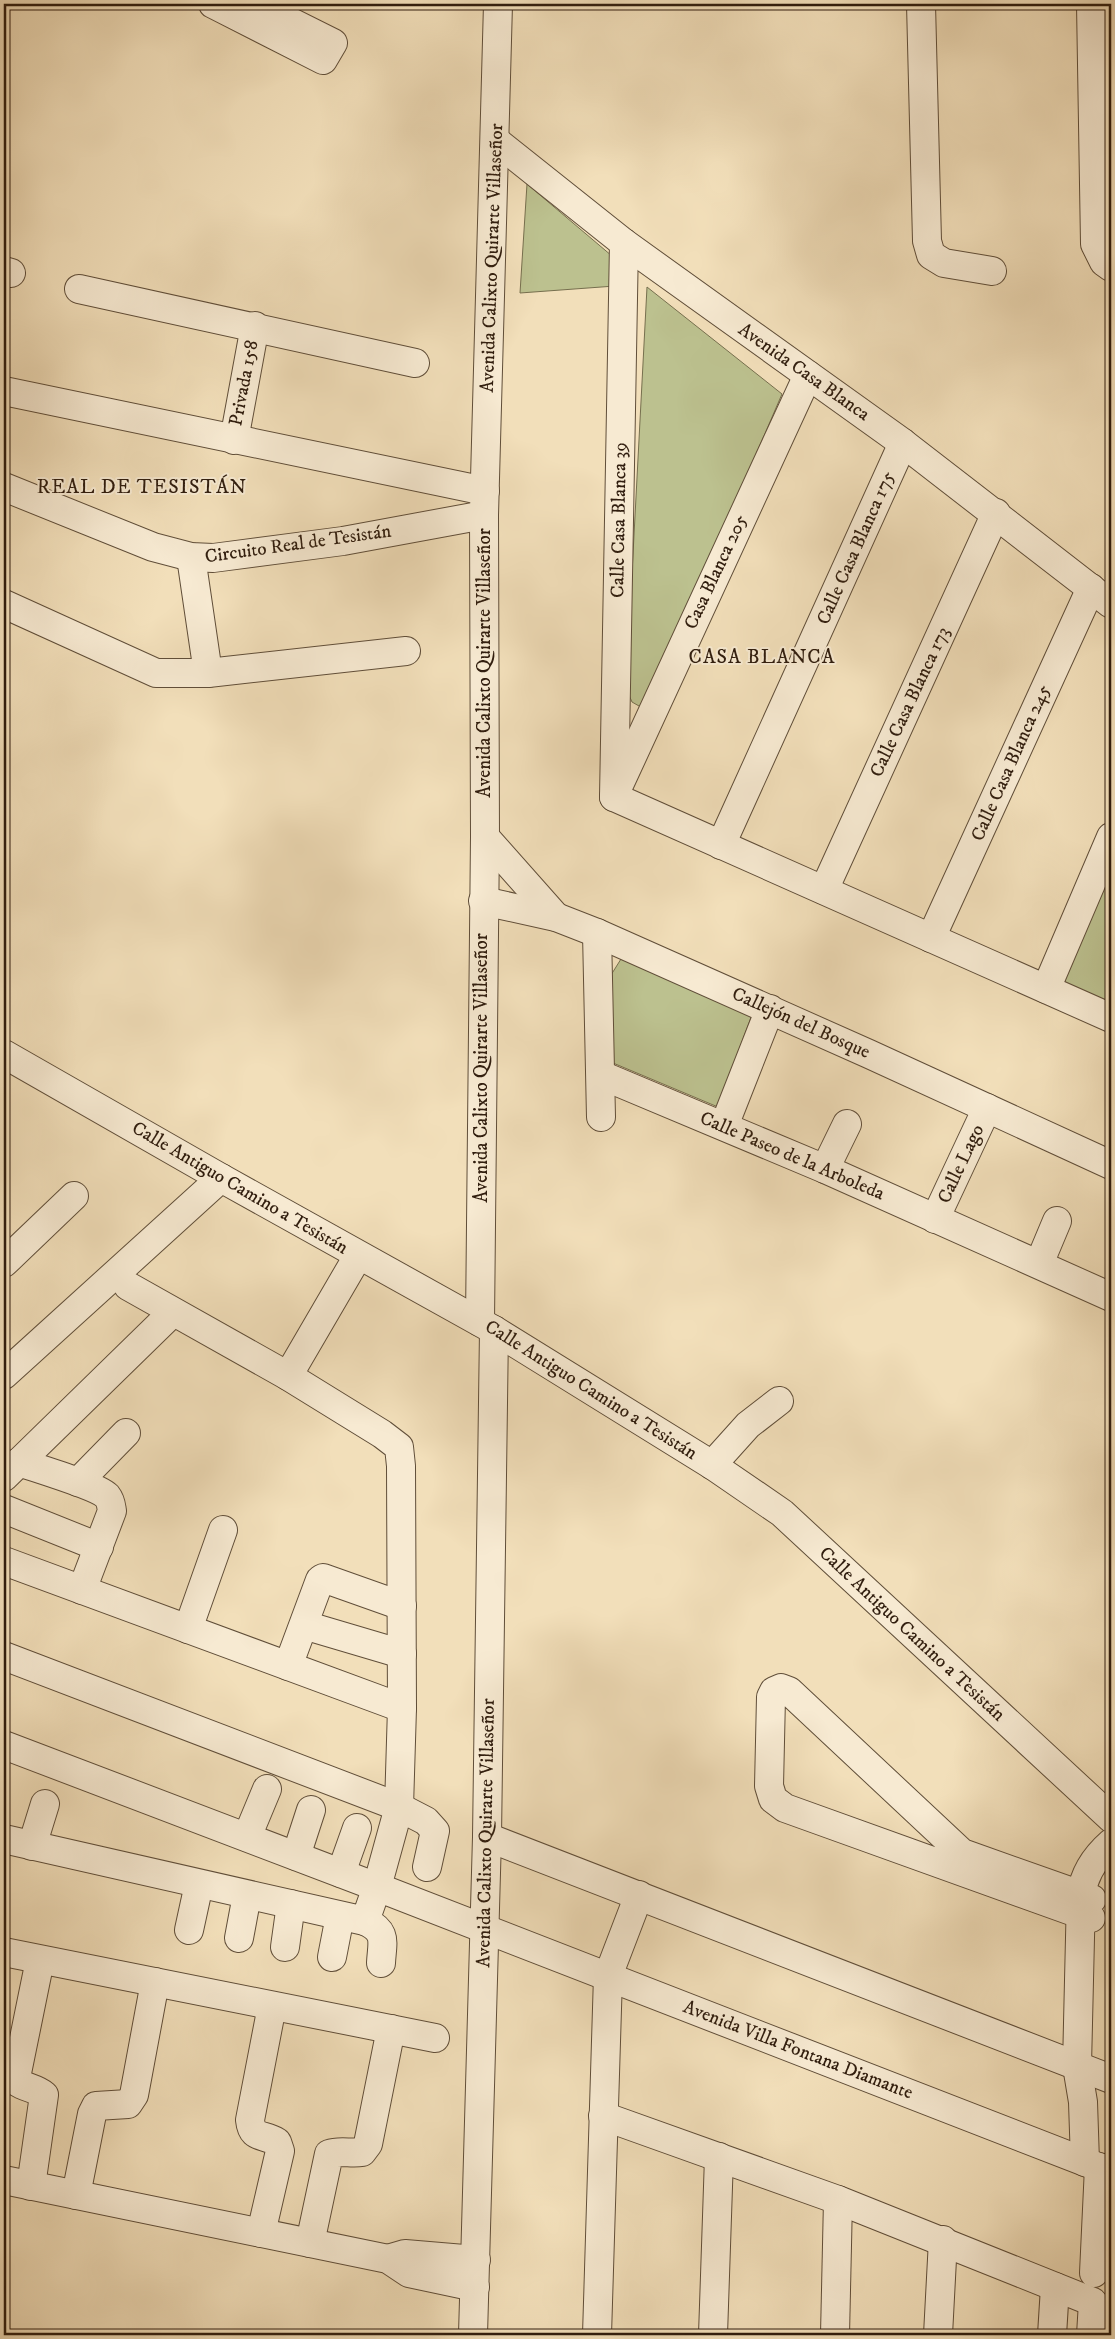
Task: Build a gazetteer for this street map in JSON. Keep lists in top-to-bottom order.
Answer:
{
  "streets": {
    "street": [
      "Avenida Calixto Quirarte Villaseñor",
      "Avenida Casa Blanca",
      "Privada 158",
      "Calle Casa Blanca 39",
      "Circuito Real de Tesistán",
      "Calle Casa Blanca 175",
      "Casa Blanca 205",
      "Calle Casa Blanca 173",
      "Calle Casa Blanca 245",
      "Callejón del Bosque",
      "Calle Paseo de la Arboleda",
      "Calle Lago",
      "Calle Antiguo Camino a Tesistán",
      "Avenida Villa Fontana Diamante"
    ]
  },
  "crossings": [
    ["Avenida Calixto Quirarte Villaseñor", "Avenida Casa Blanca"],
    ["Avenida Calixto Quirarte Villaseñor", "Circuito Real de Tesistán"],
    ["Avenida Calixto Quirarte Villaseñor", "Callejón del Bosque"],
    ["Avenida Calixto Quirarte Villaseñor", "Calle Antiguo Camino a Tesistán"],
    ["Avenida Calixto Quirarte Villaseñor", "Avenida Villa Fontana Diamante"],
    ["Avenida Casa Blanca", "Calle Casa Blanca 39"],
    ["Avenida Casa Blanca", "Calle Casa Blanca 175"],
    ["Avenida Casa Blanca", "Casa Blanca 205"],
    ["Avenida Casa Blanca", "Calle Casa Blanca 173"],
    ["Avenida Casa Blanca", "Calle Casa Blanca 245"],
    ["Calle Casa Blanca 39", "Casa Blanca 205"],
    ["Callejón del Bosque", "Calle Lago"],
    ["Calle Paseo de la Arboleda", "Calle Lago"]
  ],
  "districts": ["REAL DE TESISTÁN", "CASA BLANCA"]
}
